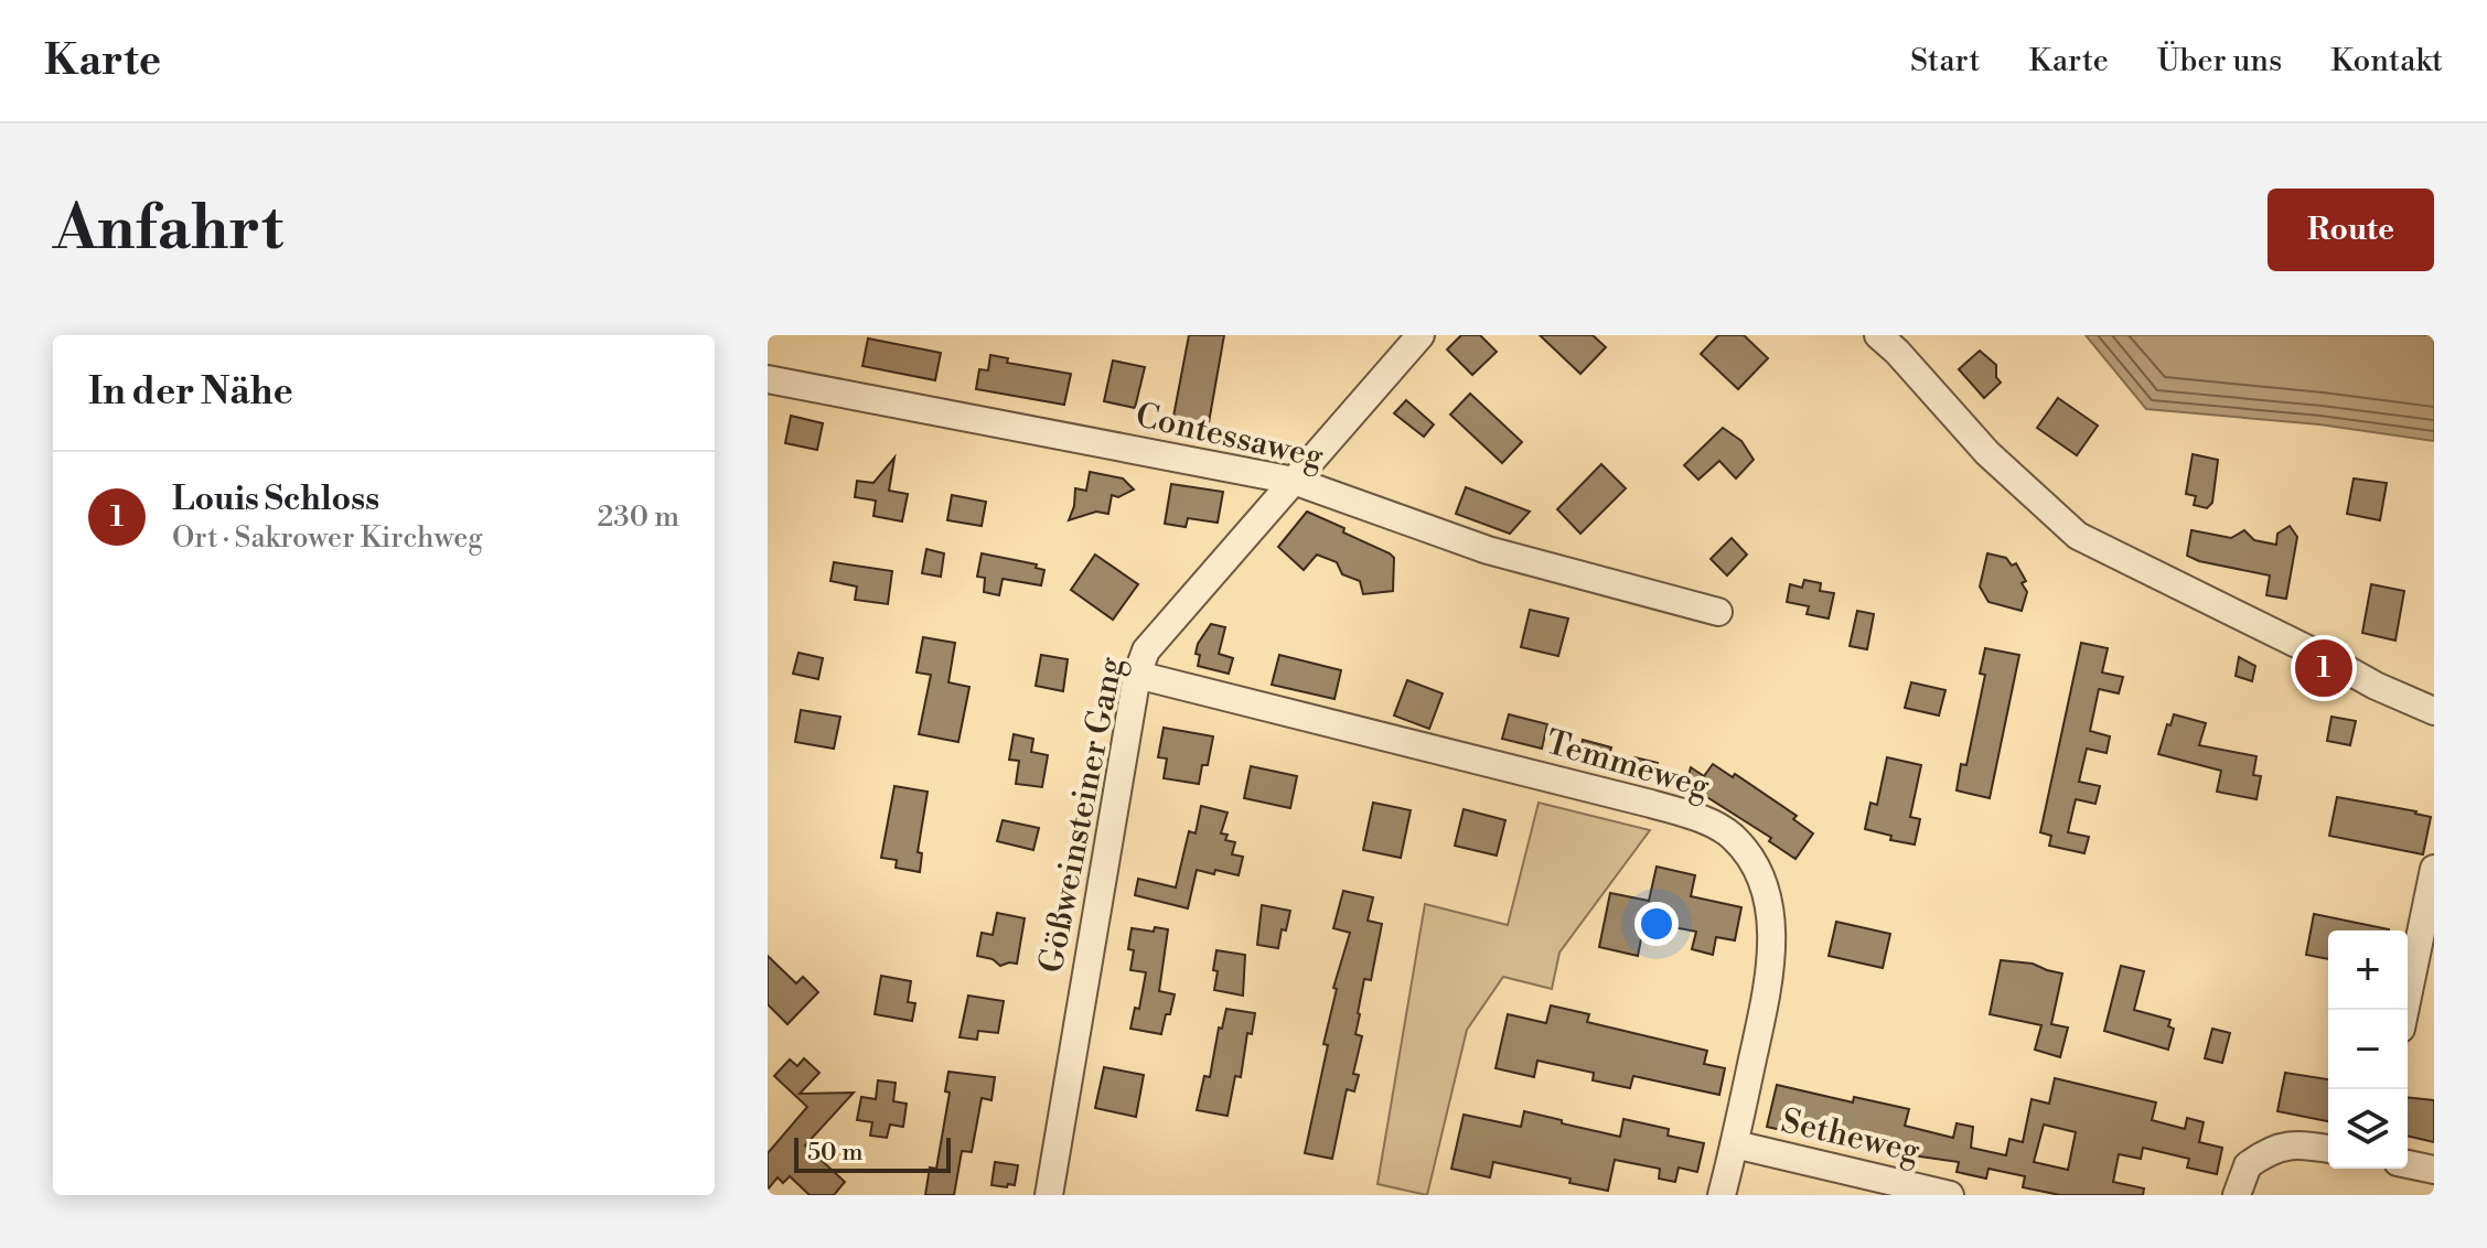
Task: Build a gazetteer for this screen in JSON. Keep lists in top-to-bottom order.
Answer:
{
  "streets": {
    "street": [
      "Contessaweg",
      "Temmeweg",
      "Gößweinsteiner Gang",
      "Setheweg"
    ]
  },
  "crossings": [
    ["Contessaweg", "Gößweinsteiner Gang"],
    ["Temmeweg", "Gößweinsteiner Gang"],
    ["Temmeweg", "Setheweg"]
  ],
  "scale_bar": "50 m",
  "page": {
    "header": "Karte",
    "nav": [
      "Start",
      "Karte",
      "Über uns",
      "Kontakt"
    ],
    "buttons": "Route",
    "title": "Anfahrt",
    "heading": "In der Nähe",
    "list": [
      {
        "mark": "1",
        "name": "Louis Schloss",
        "note": "Ort · Sakrower Kirchweg",
        "value": "230 m"
      }
    ],
    "pins": "1",
    "map_buttons": ["+", "−"],
    "scale": "50 m"
  }
}
